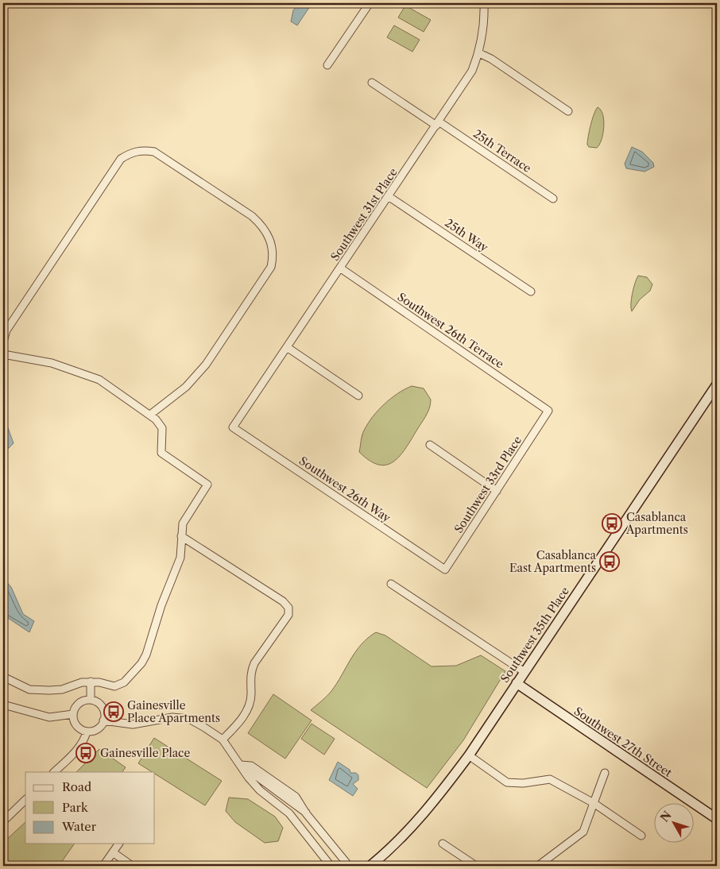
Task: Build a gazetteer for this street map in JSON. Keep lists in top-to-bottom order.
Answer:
{
  "streets": {
    "street": [
      "25th Terrace",
      "Southwest 31st Place",
      "25th Way",
      "Southwest 26th Terrace",
      "Southwest 33rd Place",
      "Southwest 26th Way",
      "Southwest 35th Place",
      "Southwest 27th Street"
    ]
  },
  "crossings": [
    ["25th Terrace", "Southwest 31st Place"],
    ["Southwest 31st Place", "25th Way"],
    ["Southwest 31st Place", "Southwest 26th Terrace"],
    ["Southwest 31st Place", "Southwest 26th Way"],
    ["Southwest 26th Terrace", "Southwest 33rd Place"],
    ["Southwest 33rd Place", "Southwest 26th Way"],
    ["Southwest 35th Place", "Southwest 27th Street"]
  ],
  "places": {
    "bus stop": [
      "Casablanca Apartments",
      "Casablanca East Apartments",
      "Gainesville Place Apartments",
      "Gainesville Place"
    ]
  },
  "legend": ["Road", "Park", "Water"],
  "north": "top left"
}
